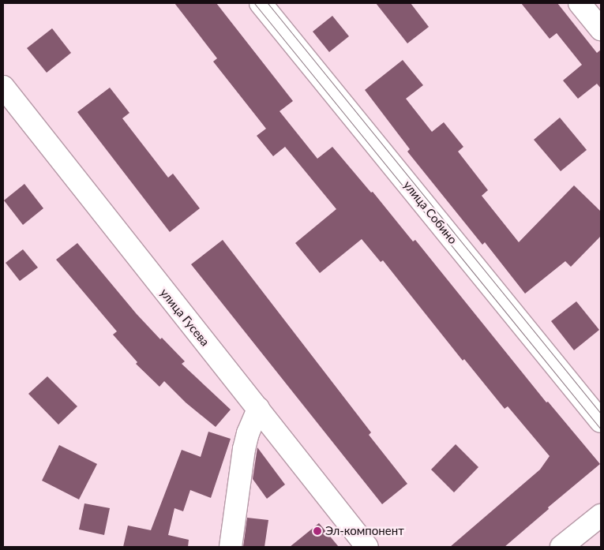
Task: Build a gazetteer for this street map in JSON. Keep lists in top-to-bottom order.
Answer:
{
  "streets": {
    "street": ["улица Собино", "улица Гусева"]
  },
  "places": ["Эл-компонент"]
}
